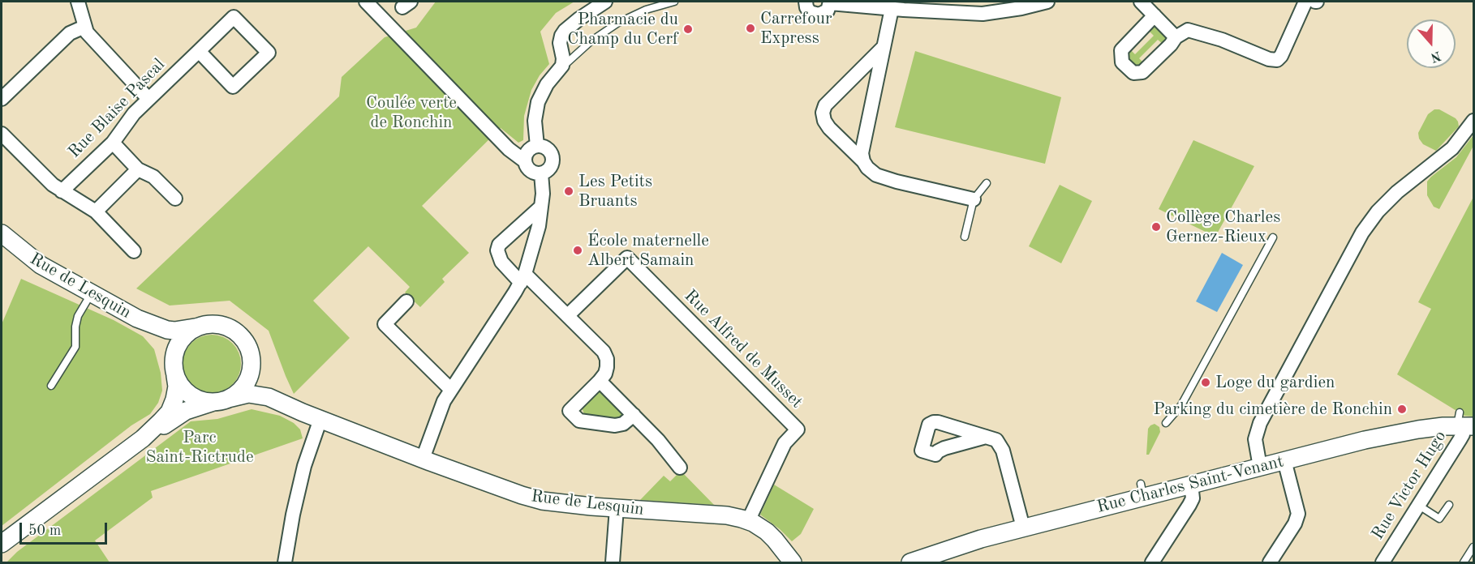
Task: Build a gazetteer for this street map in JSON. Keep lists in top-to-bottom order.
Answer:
{
  "streets": {
    "street": [
      "Rue Blaise Pascal",
      "Rue de Lesquin",
      "Rue Alfred de Musset",
      "Rue Charles Saint-Venant",
      "Rue Victor Hugo"
    ]
  },
  "crossings": [
    ["Rue de Lesquin", "Rue Alfred de Musset"],
    ["Rue Charles Saint-Venant", "Rue Victor Hugo"]
  ],
  "parks": ["Coulée verte de Ronchin", "Parc Saint-Rictrude"],
  "places": [
    "Carrefour Express",
    "Pharmacie du Champ du Cerf",
    "Les Petits Bruants",
    "Collège Charles Gernez-Rieux",
    "École maternelle Albert Samain",
    "Loge du gardien",
    "Parking du cimetière de Ronchin"
  ],
  "scale_bar": "50 m",
  "north": "bottom"
}
